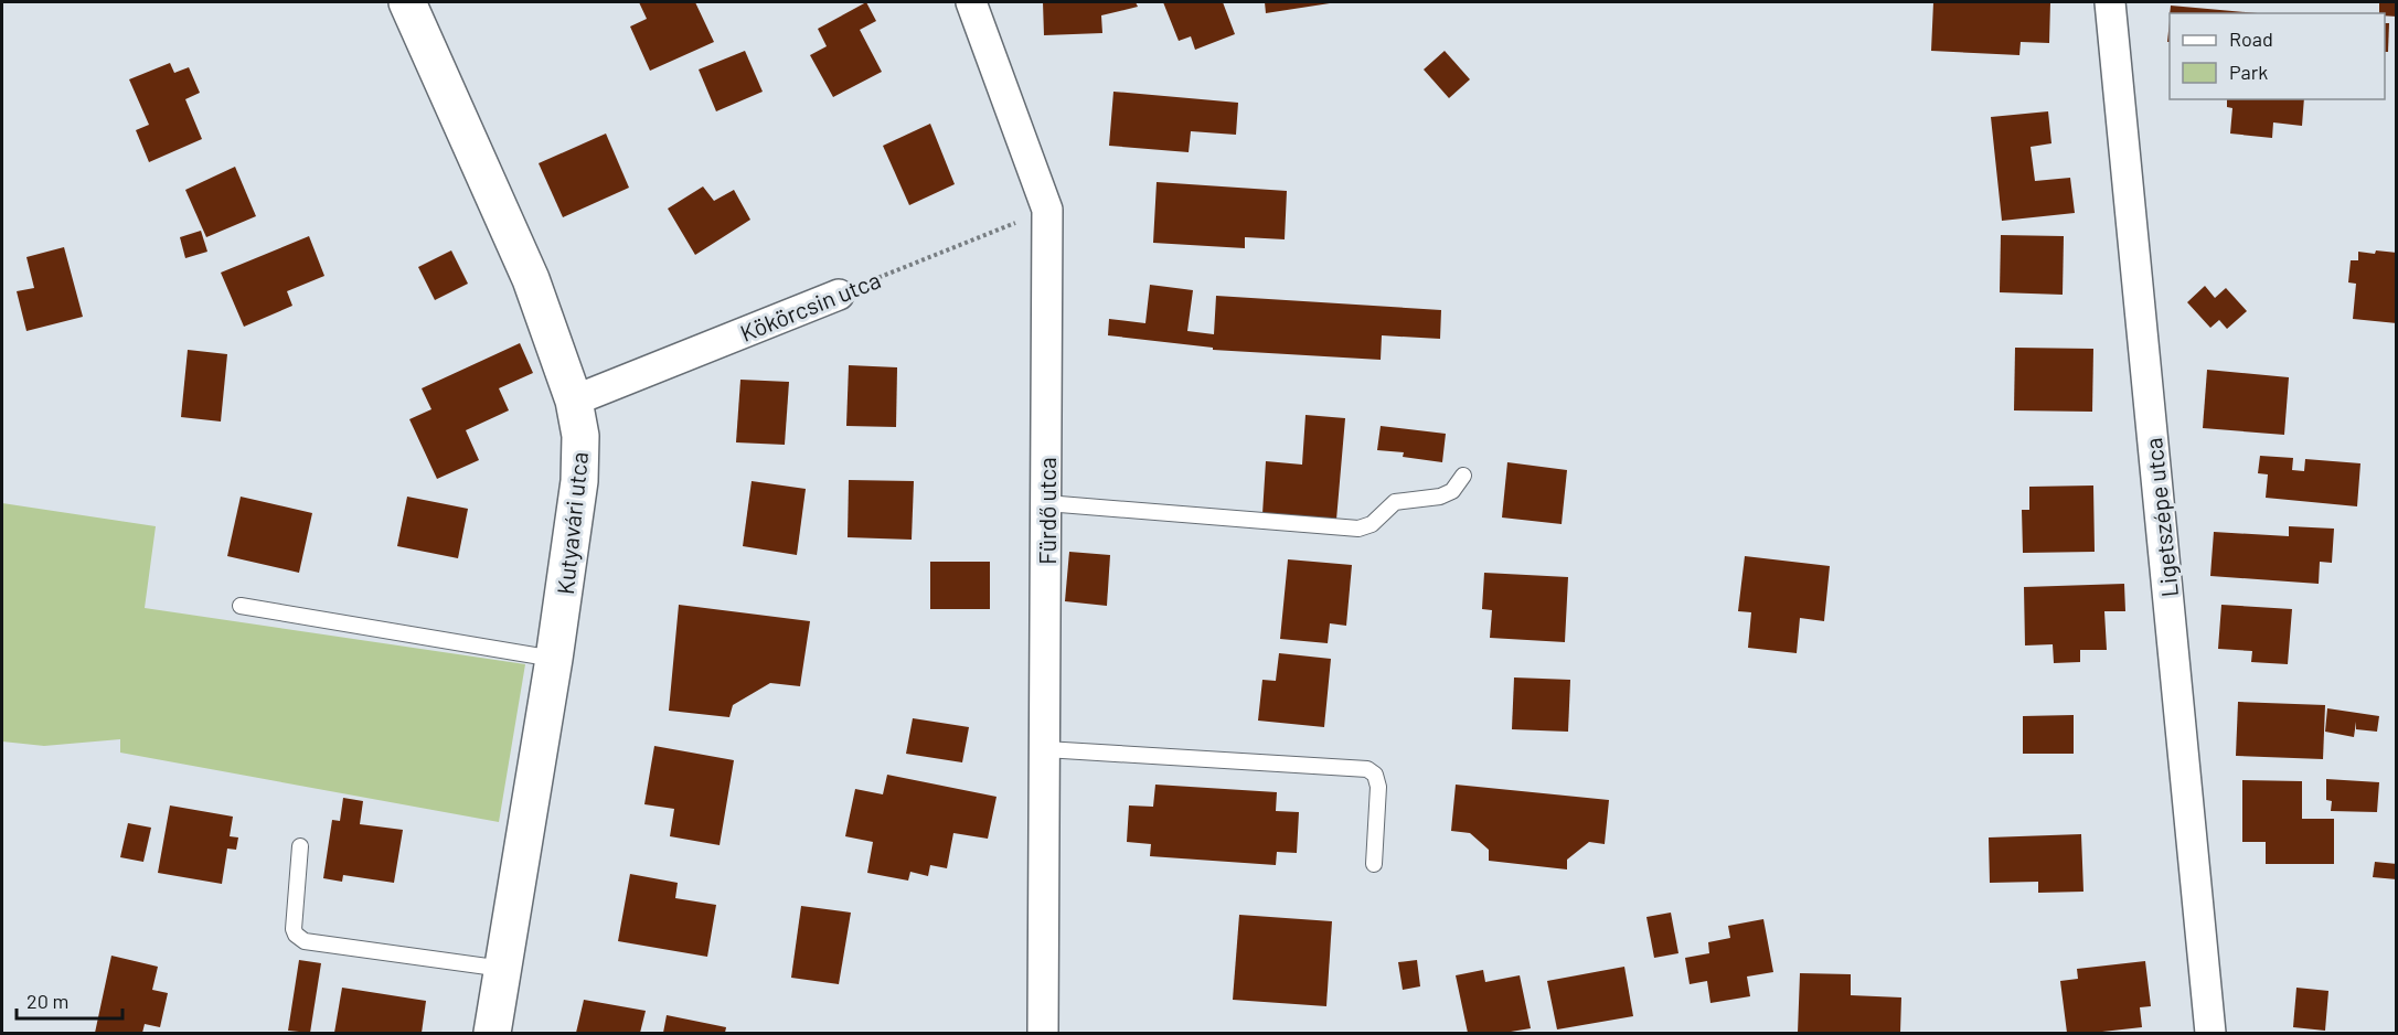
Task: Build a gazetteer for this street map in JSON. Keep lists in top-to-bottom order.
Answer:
{
  "streets": {
    "street": [
      "Kökörcsin utca",
      "Fürdő utca",
      "Ligetszépe utca",
      "Kutyavári utca"
    ]
  },
  "crossings": [
    ["Kökörcsin utca", "Fürdő utca"],
    ["Kökörcsin utca", "Kutyavári utca"]
  ],
  "legend": ["Road", "Park"],
  "scale_bar": "20 m"
}
